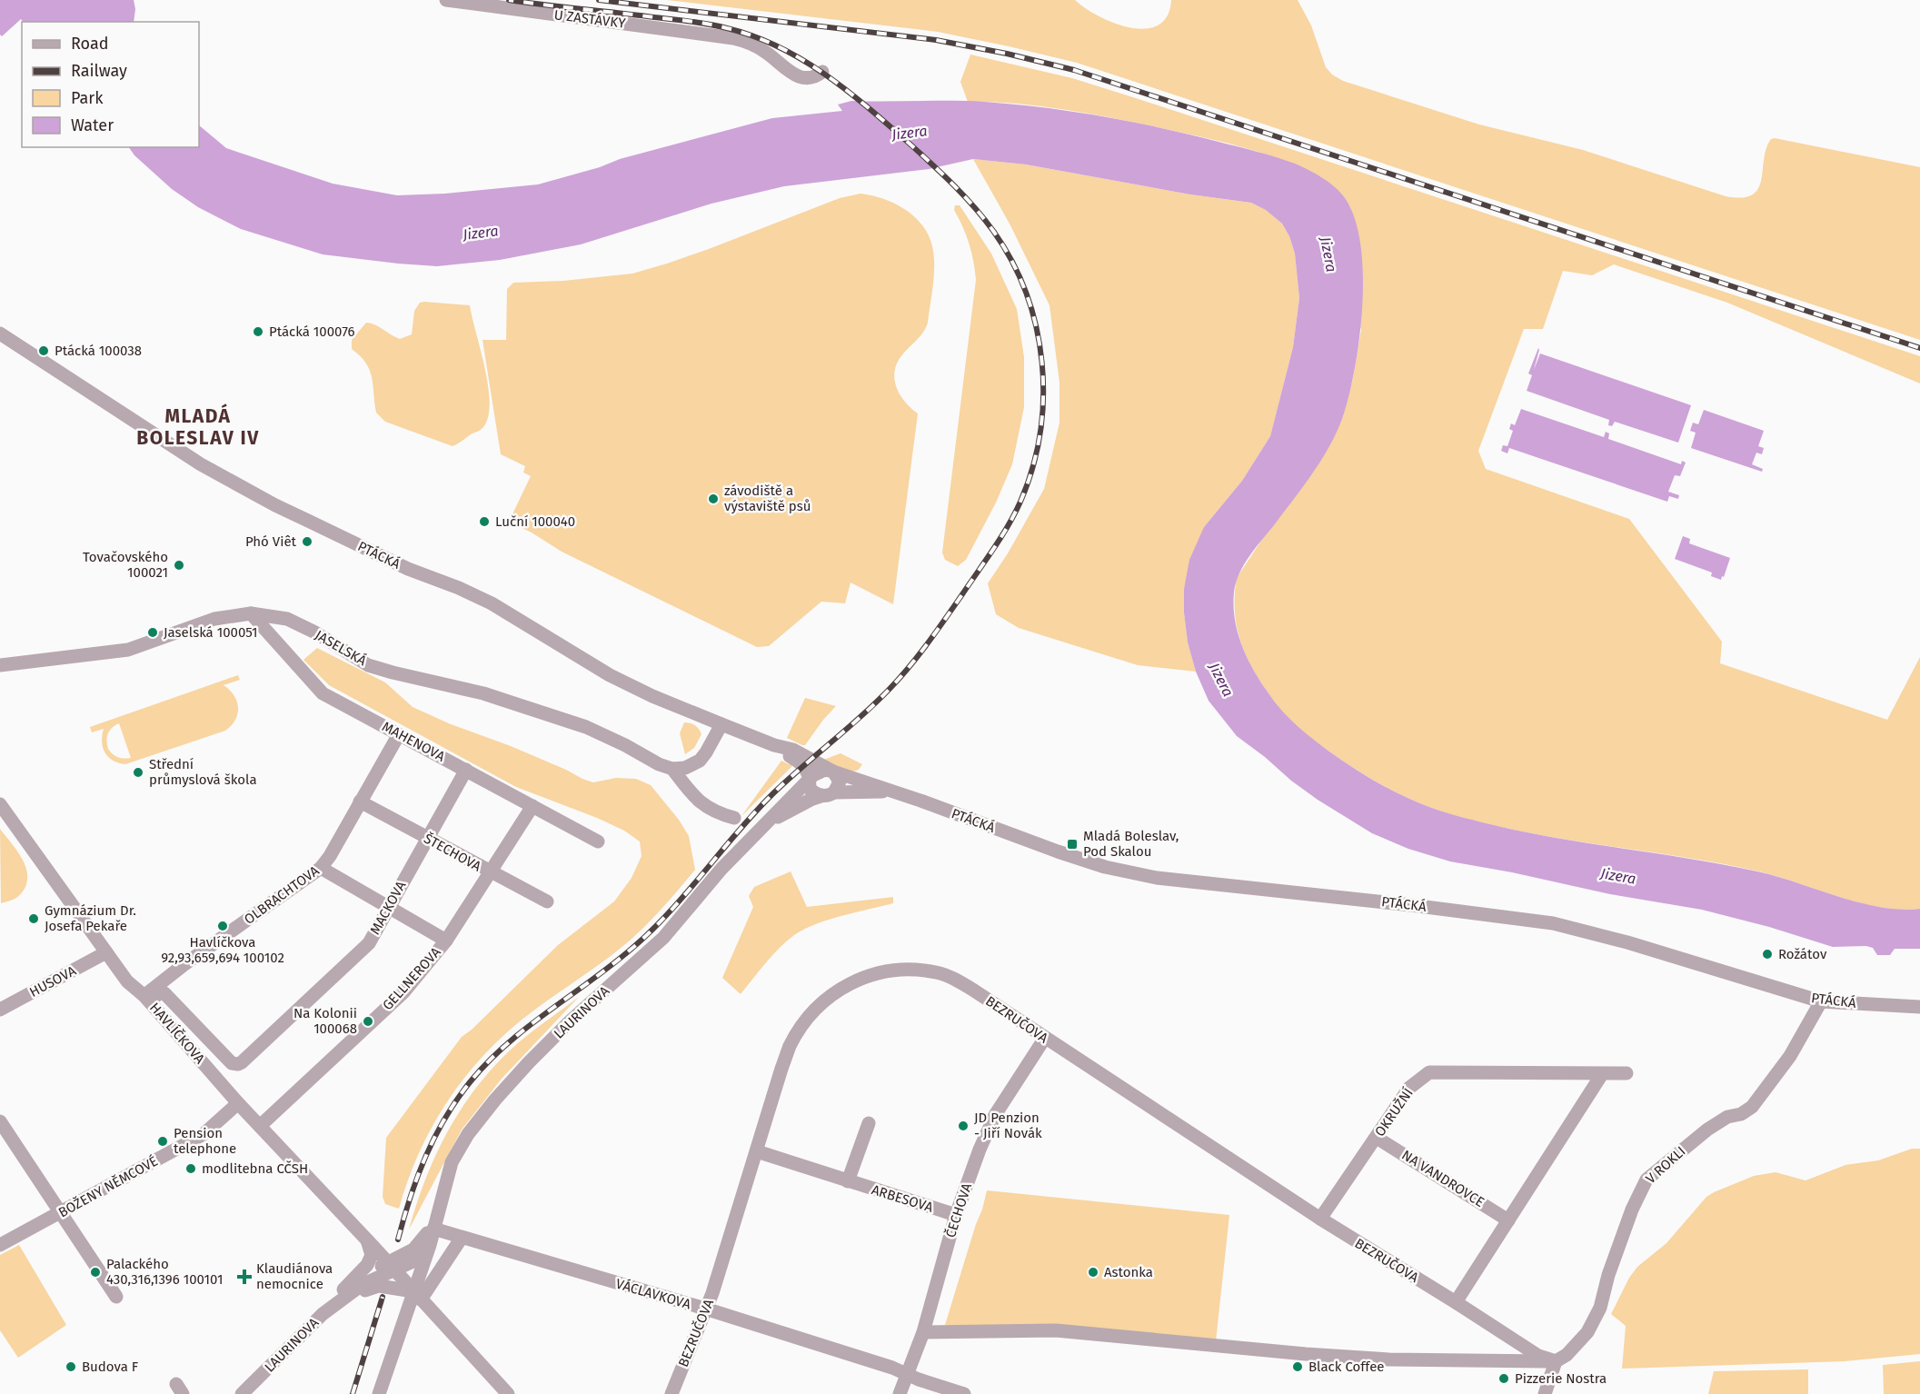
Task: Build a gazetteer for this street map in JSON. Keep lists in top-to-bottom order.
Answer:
{
  "streets": {
    "street": [
      "U ZASTÁVKY",
      "PTÁCKÁ",
      "JASELSKÁ",
      "MAHENOVA",
      "ŠTECHOVA",
      "OLBRACHTOVA",
      "MACKOVA",
      "GELLNEROVA",
      "HUSOVA",
      "LAURINOVA",
      "BEZRUČOVA",
      "HAVLÍČKOVA",
      "OKRUŽNÍ",
      "V ROKLI",
      "NA VANDROVCE",
      "BOŽENY NĚMCOVÉ",
      "ARBESOVA",
      "ČECHOVA",
      "VÁCLAVKOVA"
    ]
  },
  "crossings": [
    ["PTÁCKÁ", "LAURINOVA"],
    ["PTÁCKÁ", "V ROKLI"],
    ["JASELSKÁ", "MAHENOVA"],
    ["MAHENOVA", "OLBRACHTOVA"],
    ["MAHENOVA", "MACKOVA"],
    ["MAHENOVA", "GELLNEROVA"],
    ["ŠTECHOVA", "OLBRACHTOVA"],
    ["ŠTECHOVA", "MACKOVA"],
    ["ŠTECHOVA", "GELLNEROVA"],
    ["OLBRACHTOVA", "MACKOVA"],
    ["OLBRACHTOVA", "HAVLÍČKOVA"],
    ["MACKOVA", "HAVLÍČKOVA"],
    ["GELLNEROVA", "HAVLÍČKOVA"],
    ["HUSOVA", "HAVLÍČKOVA"],
    ["LAURINOVA", "HAVLÍČKOVA"],
    ["LAURINOVA", "VÁCLAVKOVA"],
    ["BEZRUČOVA", "OKRUŽNÍ"],
    ["BEZRUČOVA", "V ROKLI"],
    ["BEZRUČOVA", "ARBESOVA"],
    ["BEZRUČOVA", "ČECHOVA"],
    ["BEZRUČOVA", "VÁCLAVKOVA"],
    ["HAVLÍČKOVA", "BOŽENY NĚMCOVÉ"],
    ["OKRUŽNÍ", "NA VANDROVCE"],
    ["ARBESOVA", "ČECHOVA"],
    ["ČECHOVA", "VÁCLAVKOVA"]
  ],
  "districts": ["MLADÁ BOLESLAV IV"],
  "water": ["Jizera"],
  "places": {
    "other": [
      "Ptácká 100076",
      "Ptácká 100038",
      "závodiště a výstaviště psů",
      "Luční 100040",
      "Phó Viêt",
      "Tovačovského 100021",
      "Jaselská 100051",
      "Střední průmyslová škola",
      "Gymnázium Dr. Josefa Pekaře",
      "Havlíčkova 92,93,659,694 100102",
      "Rožátov",
      "Na Kolonii 100068",
      "JD Penzion - Jiří Novák",
      "Pension telephone",
      "modlitebna CČSH",
      "Palackého 430,316,1396 100101",
      "Astonka",
      "Budova F",
      "Black Coffee",
      "Pizzerie Nostra"
    ],
    "transit": ["Mladá Boleslav, Pod Skalou"],
    "health": ["Klaudiánova nemocnice"]
  },
  "legend": [
    "Road",
    "Railway",
    "Park",
    "Water"
  ]
}
